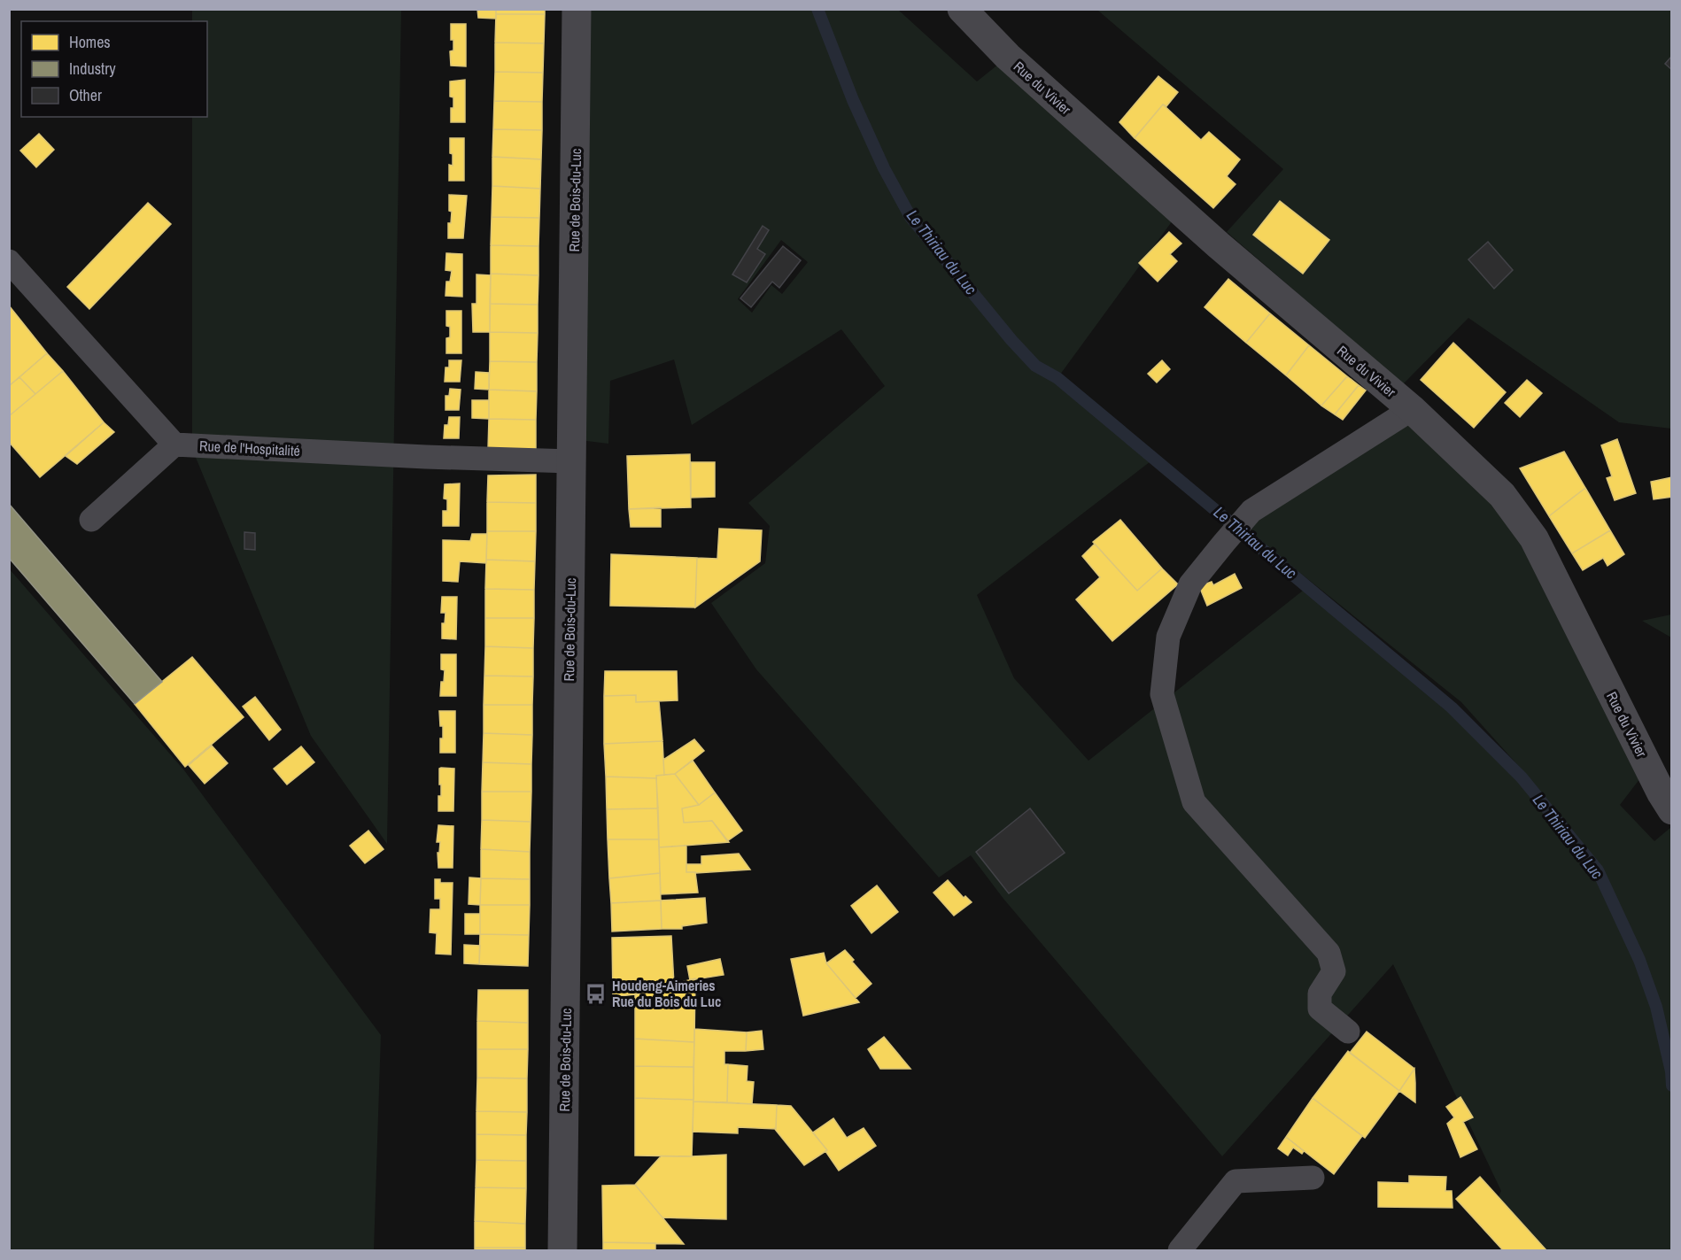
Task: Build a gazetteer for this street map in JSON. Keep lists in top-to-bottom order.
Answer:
{
  "streets": {
    "street": ["Rue du Vivier", "Rue de Bois-du-Luc"],
    "lane": ["Rue de l'Hospitalité"]
  },
  "crossings": [
    ["Rue de Bois-du-Luc", "Rue de l'Hospitalité"]
  ],
  "water": ["Le Thiriau du Luc"],
  "places": {
    "bus stop": ["Houdeng-Aimeries Rue du Bois du Luc"]
  },
  "legend": ["Homes", "Industry", "Other"]
}
